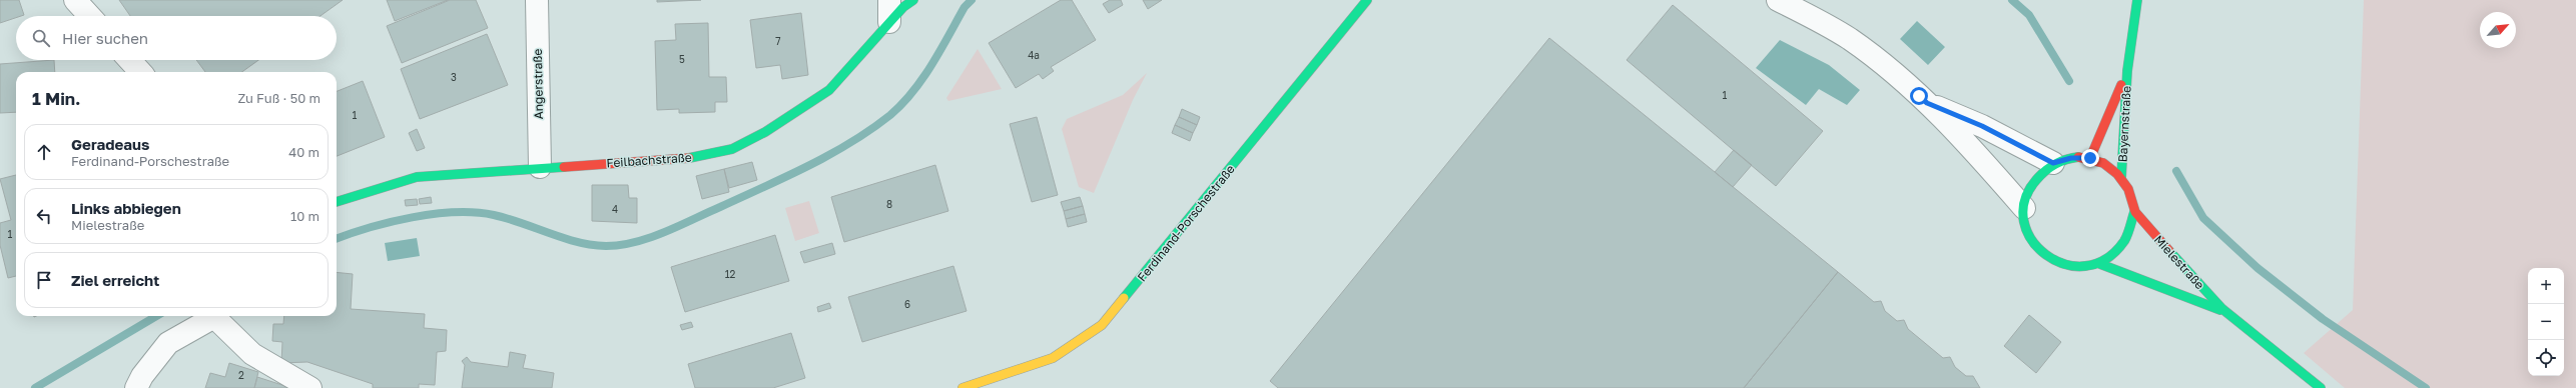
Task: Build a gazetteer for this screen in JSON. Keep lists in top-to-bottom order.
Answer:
{
  "streets": {
    "street": [
      "Angerstraße",
      "Bayernstraße",
      "Feilbachstraße",
      "Ferdinand-Porschestraße",
      "Mielestraße"
    ]
  },
  "crossings": [
    ["Angerstraße", "Feilbachstraße"],
    ["Bayernstraße", "Mielestraße"]
  ],
  "house_numbers": [
    "7",
    "4a",
    "5",
    "3",
    "1",
    "1",
    "8",
    "4",
    "1",
    "12",
    "6",
    "2"
  ],
  "north": "top right",
  "page": {
    "search": "Hier suchen",
    "heading": ["1 Min.", "Zu Fuß · 50 m"],
    "list": [
      ["Geradeaus", "Ferdinand-Porschestraße", "40 m"],
      ["Links abbiegen", "Mielestraße", "10 m"],
      "Ziel erreicht"
    ],
    "map_buttons": ["+", "−"]
  }
}
